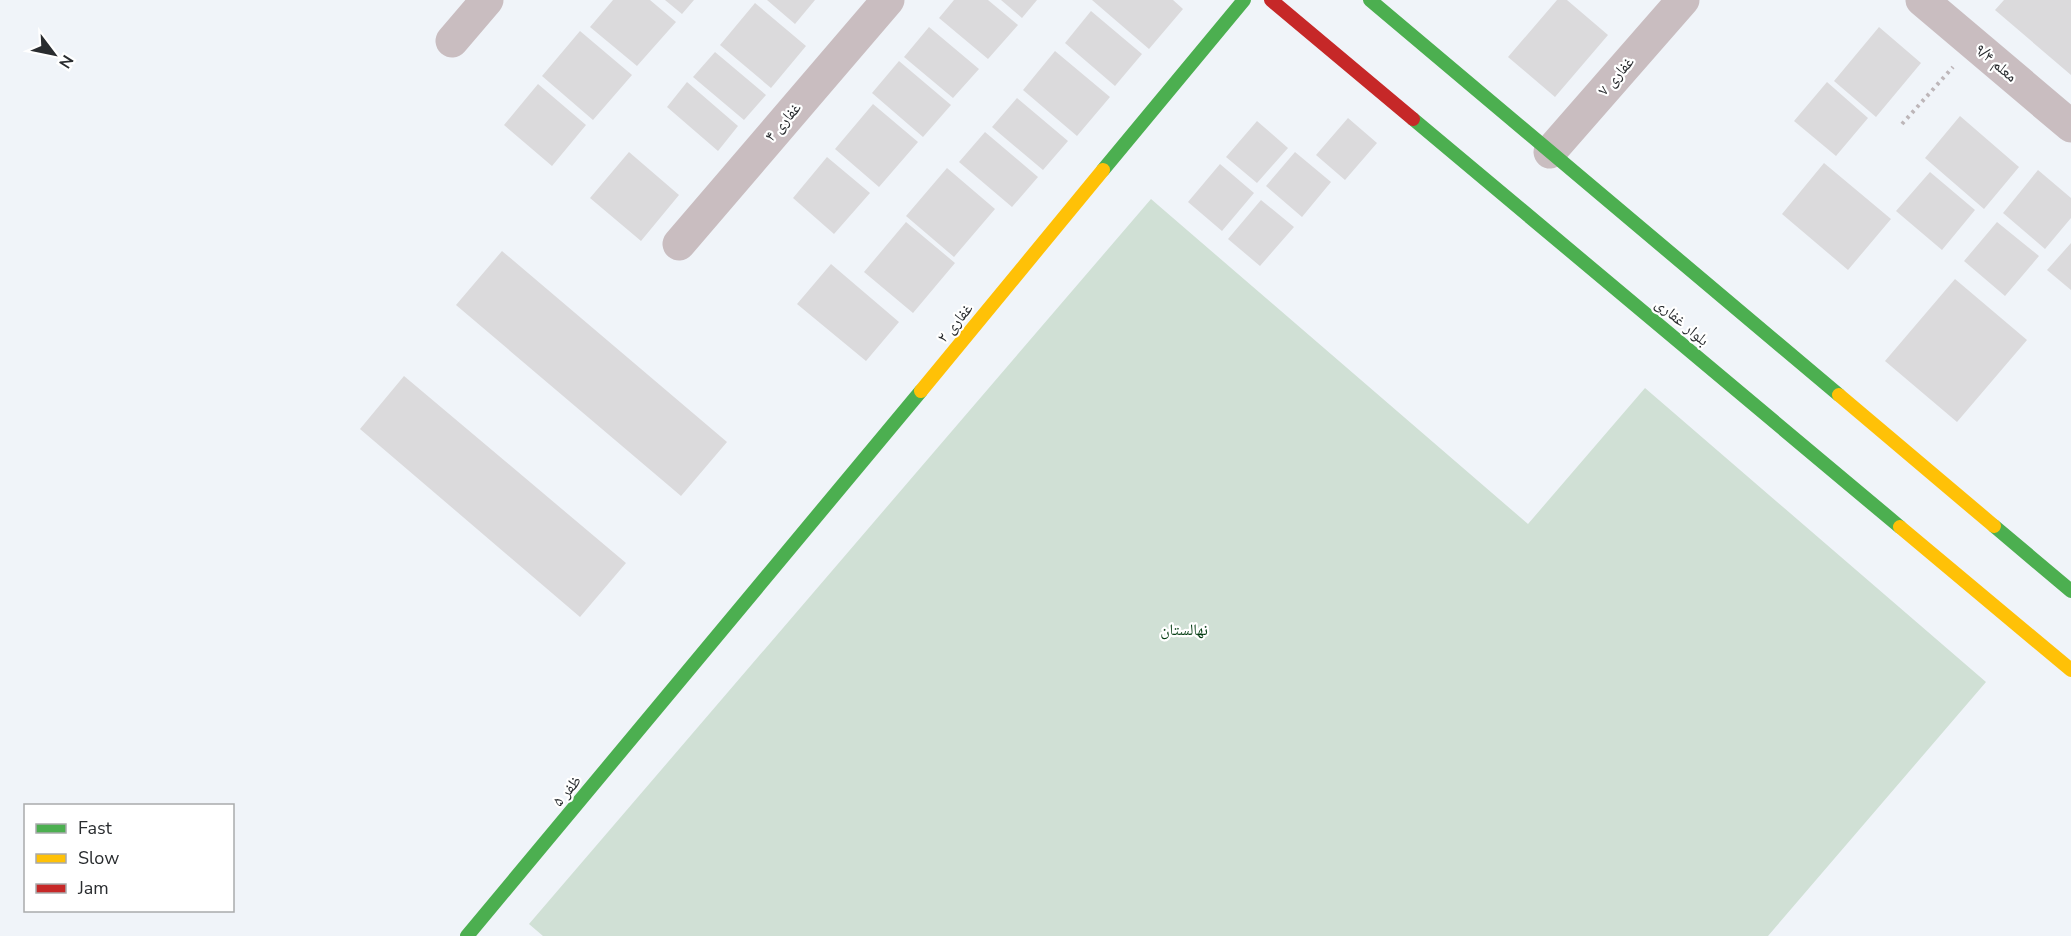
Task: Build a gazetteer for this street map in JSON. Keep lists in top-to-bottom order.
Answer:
{
  "streets": {
    "main road": ["بلوار غفاری", "غفاری ۲", "ظفر ۵"],
    "street": ["معلم ۹/۴", "غفاری ۷", "غفاری ۴"]
  },
  "crossings": [
    ["غفاری ۲", "ظفر ۵"]
  ],
  "parks": ["نهالستان"],
  "legend": ["Fast", "Slow", "Jam"],
  "north": "bottom right"
}
